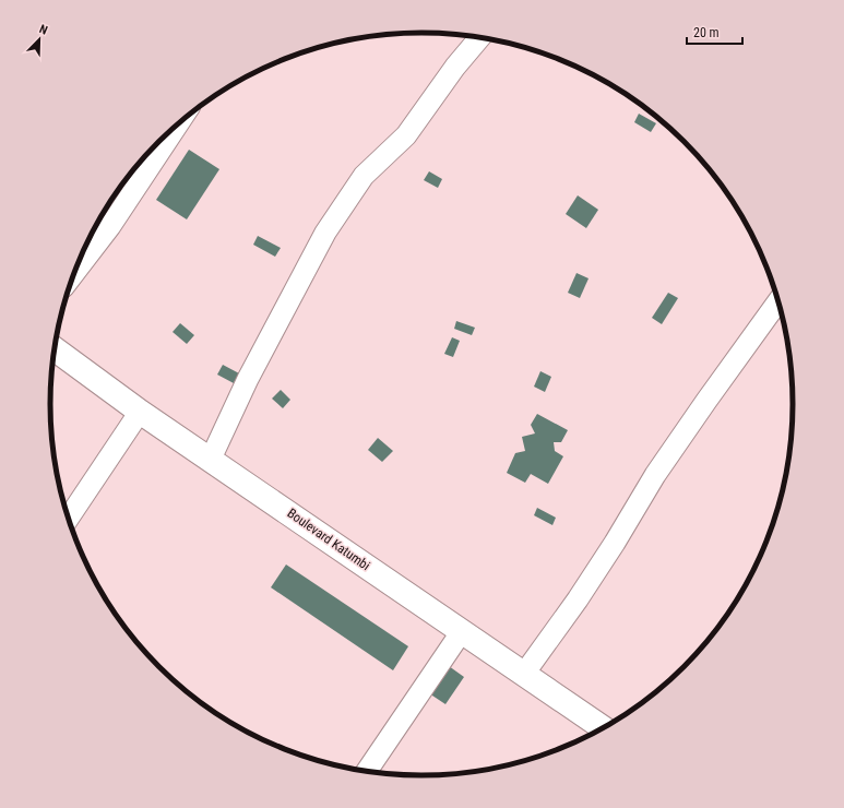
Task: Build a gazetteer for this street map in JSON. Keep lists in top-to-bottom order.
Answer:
{
  "streets": {
    "street": ["Boulevard Katumbi"]
  },
  "scale_bar": "20 m",
  "north": "top right"
}
